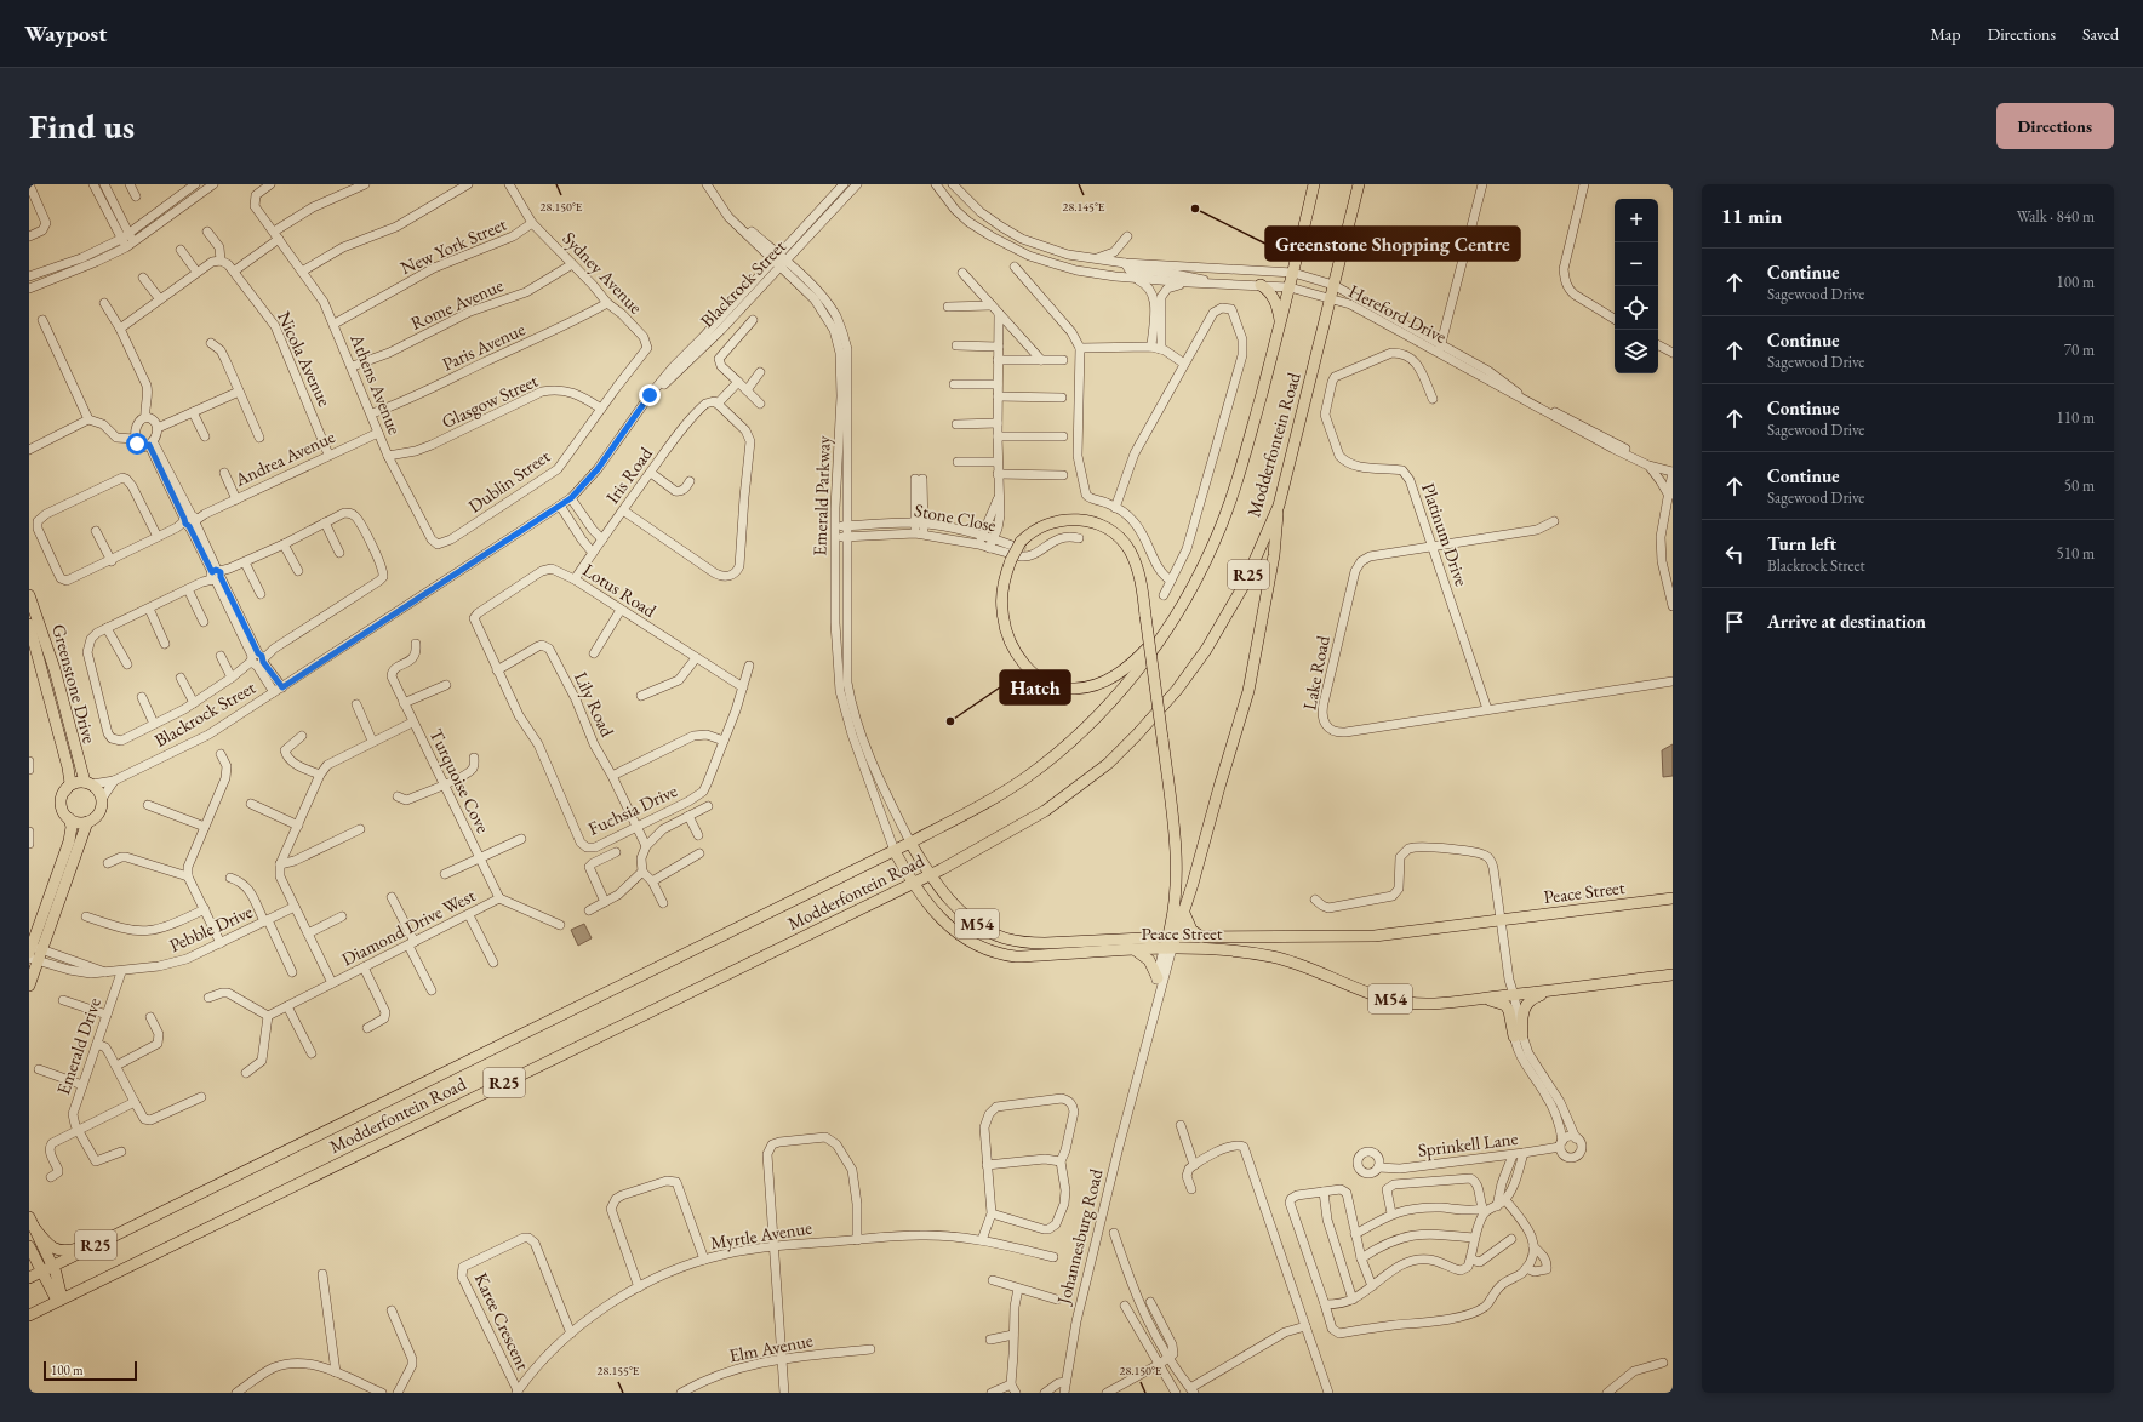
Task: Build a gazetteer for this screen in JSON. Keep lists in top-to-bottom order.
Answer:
{
  "streets": {
    "main road": [
      "Modderfontein Road",
      "R25",
      "Greenstone Drive",
      "Peace Street",
      "M54"
    ],
    "street": [
      "New York Street",
      "Sydney Avenue",
      "Blackrock Street",
      "Rome Avenue",
      "Hereford Drive",
      "Paris Avenue",
      "Nicola Avenue",
      "Athens Avenue",
      "Glasgow Street",
      "Andrea Avenue",
      "Iris Road",
      "Dublin Street",
      "Emerald Parkway",
      "Stone Close",
      "Platinum Drive",
      "Lotus Road",
      "Lake Road",
      "Lily Road",
      "Turquoise Cove",
      "Fuchsia Drive",
      "Diamond Drive West",
      "Pebble Drive",
      "Emerald Drive",
      "Sprinkell Lane",
      "Myrtle Avenue",
      "Johannesburg Road",
      "Karee Crescent",
      "Elm Avenue"
    ]
  },
  "crossings": [
    ["New York Street", "Sydney Avenue"],
    ["New York Street", "Athens Avenue"],
    ["Sydney Avenue", "Rome Avenue"],
    ["Sydney Avenue", "Paris Avenue"],
    ["Sydney Avenue", "Dublin Street"],
    ["Blackrock Street", "Emerald Parkway"],
    ["Blackrock Street", "Greenstone Drive"],
    ["Rome Avenue", "Athens Avenue"],
    ["Hereford Drive", "Modderfontein Road"],
    ["Paris Avenue", "Athens Avenue"],
    ["Nicola Avenue", "Andrea Avenue"],
    ["Athens Avenue", "Glasgow Street"],
    ["Athens Avenue", "Andrea Avenue"],
    ["Athens Avenue", "Dublin Street"],
    ["Glasgow Street", "Dublin Street"],
    ["Modderfontein Road", "Emerald Parkway"],
    ["Modderfontein Road", "Peace Street"],
    ["Modderfontein Road", "M54"],
    ["Iris Road", "Lotus Road"],
    ["Emerald Parkway", "Stone Close"],
    ["Emerald Parkway", "Peace Street"],
    ["Emerald Parkway", "M54"],
    ["Platinum Drive", "Lake Road"],
    ["Lotus Road", "Fuchsia Drive"],
    ["Lily Road", "Fuchsia Drive"],
    ["Turquoise Cove", "Diamond Drive West"],
    ["Peace Street", "M54"],
    ["Peace Street", "Johannesburg Road"],
    ["Pebble Drive", "Emerald Drive"],
    ["Myrtle Avenue", "Karee Crescent"]
  ],
  "places": ["Greenstone Shopping Centre", "Hatch"],
  "scale_bar": "100 m",
  "page": {
    "header": "Waypost",
    "nav": ["Map", "Directions", "Saved"],
    "buttons": "Directions",
    "title": "Find us",
    "heading": ["11 min", "Walk · 840 m"],
    "map_buttons": ["+", "−"],
    "list": [
      ["Continue", "Sagewood Drive", "100 m"],
      ["Continue", "Sagewood Drive", "70 m"],
      ["Continue", "Sagewood Drive", "110 m"],
      ["Continue", "Sagewood Drive", "50 m"],
      ["Turn left", "Blackrock Street", "510 m"],
      "Arrive at destination"
    ],
    "scale": "100 m"
  },
  "coordinates": ["28.150°E", "28.145°E", "28.155°E"]
}
